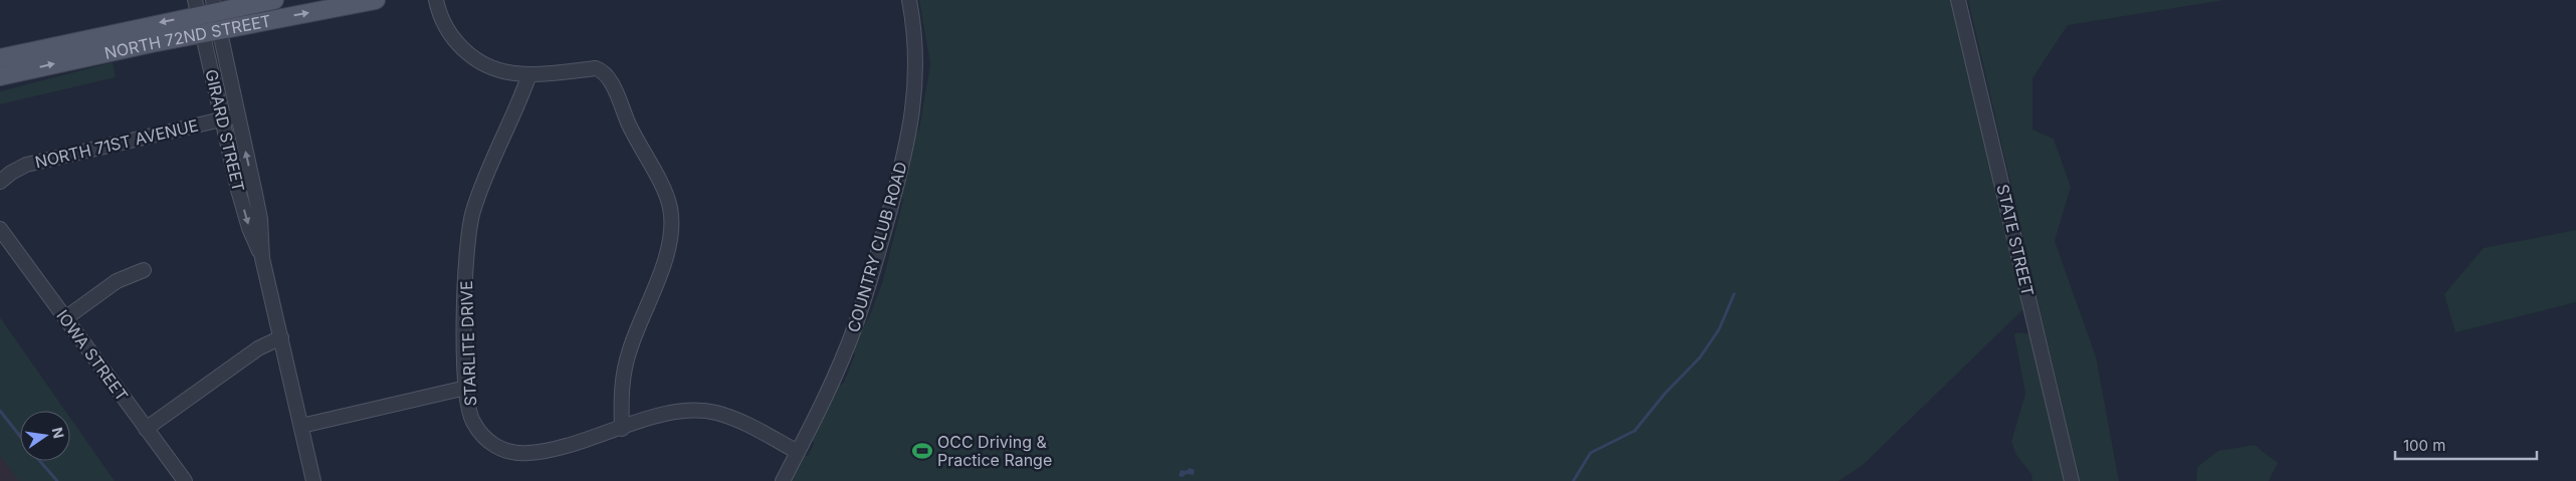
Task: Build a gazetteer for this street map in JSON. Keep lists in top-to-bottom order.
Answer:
{
  "streets": {
    "main road": ["NORTH 72ND STREET"],
    "street": [
      "GIRARD STREET",
      "NORTH 71ST AVENUE",
      "STATE STREET",
      "COUNTRY CLUB ROAD",
      "STARLITE DRIVE",
      "IOWA STREET"
    ]
  },
  "crossings": [
    ["NORTH 72ND STREET", "GIRARD STREET"],
    ["GIRARD STREET", "NORTH 71ST AVENUE"],
    ["COUNTRY CLUB ROAD", "STARLITE DRIVE"]
  ],
  "places": {
    "sports": ["OCC Driving & Practice Range"]
  },
  "scale_bar": "100 m",
  "north": "right"
}
